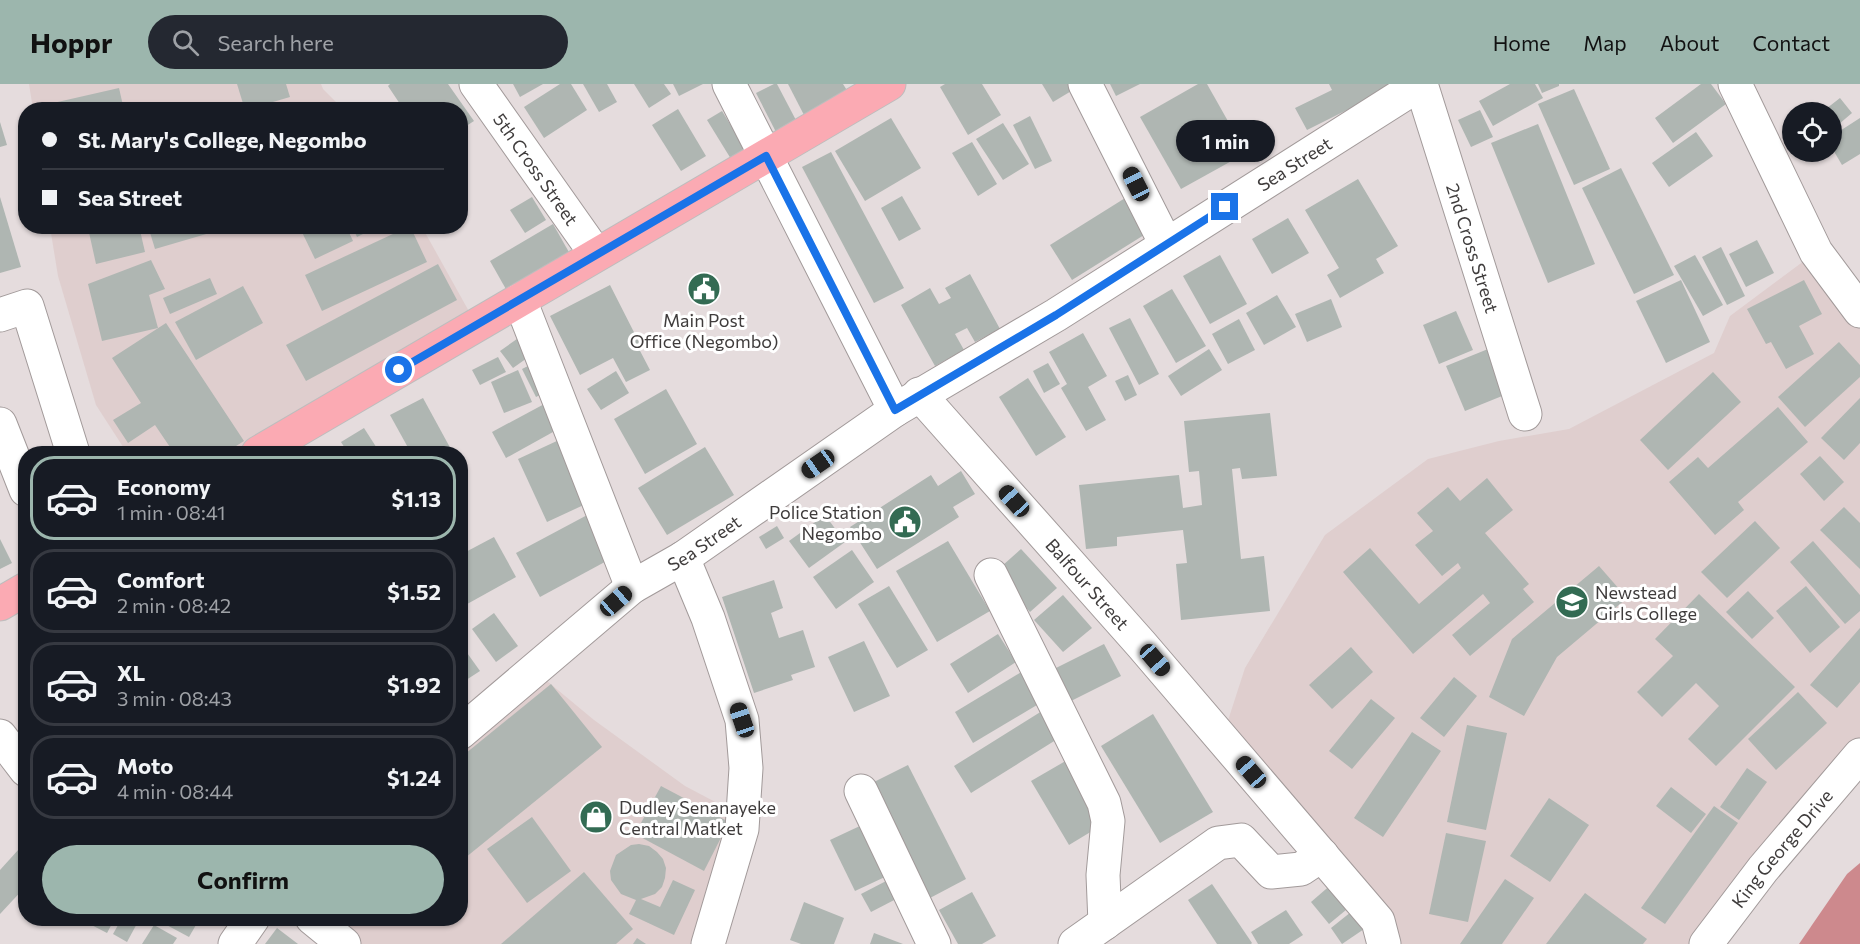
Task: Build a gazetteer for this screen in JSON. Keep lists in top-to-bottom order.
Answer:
{
  "streets": {
    "street": [
      "Sea Street",
      "5th Cross Street",
      "2nd Cross Street",
      "Balfour Street",
      "King George Drive"
    ]
  },
  "crossings": [
    ["Sea Street", "2nd Cross Street"],
    ["Sea Street", "Balfour Street"]
  ],
  "places": {
    "public building": ["Main Post Office (Negombo)", "Police Station Negombo"],
    "school or university": ["Newstead Girls College"],
    "shop": ["Dudley Senanayeke Central Matket"]
  },
  "page": {
    "header": "Hoppr",
    "search": "Search here",
    "nav": [
      "Home",
      "Map",
      "About",
      "Contact"
    ],
    "banner": ["St. Mary's College, Negombo", "Sea Street"],
    "bubble": "1 min",
    "list": [
      {
        "name": "Economy",
        "note": "1 min · 08:41",
        "value": "$1.13"
      },
      {
        "name": "Comfort",
        "note": "2 min · 08:42",
        "value": "$1.52"
      },
      {
        "name": "XL",
        "note": "3 min · 08:43",
        "value": "$1.92"
      },
      {
        "name": "Moto",
        "note": "4 min · 08:44",
        "value": "$1.24"
      }
    ],
    "buttons": "Confirm"
  }
}
